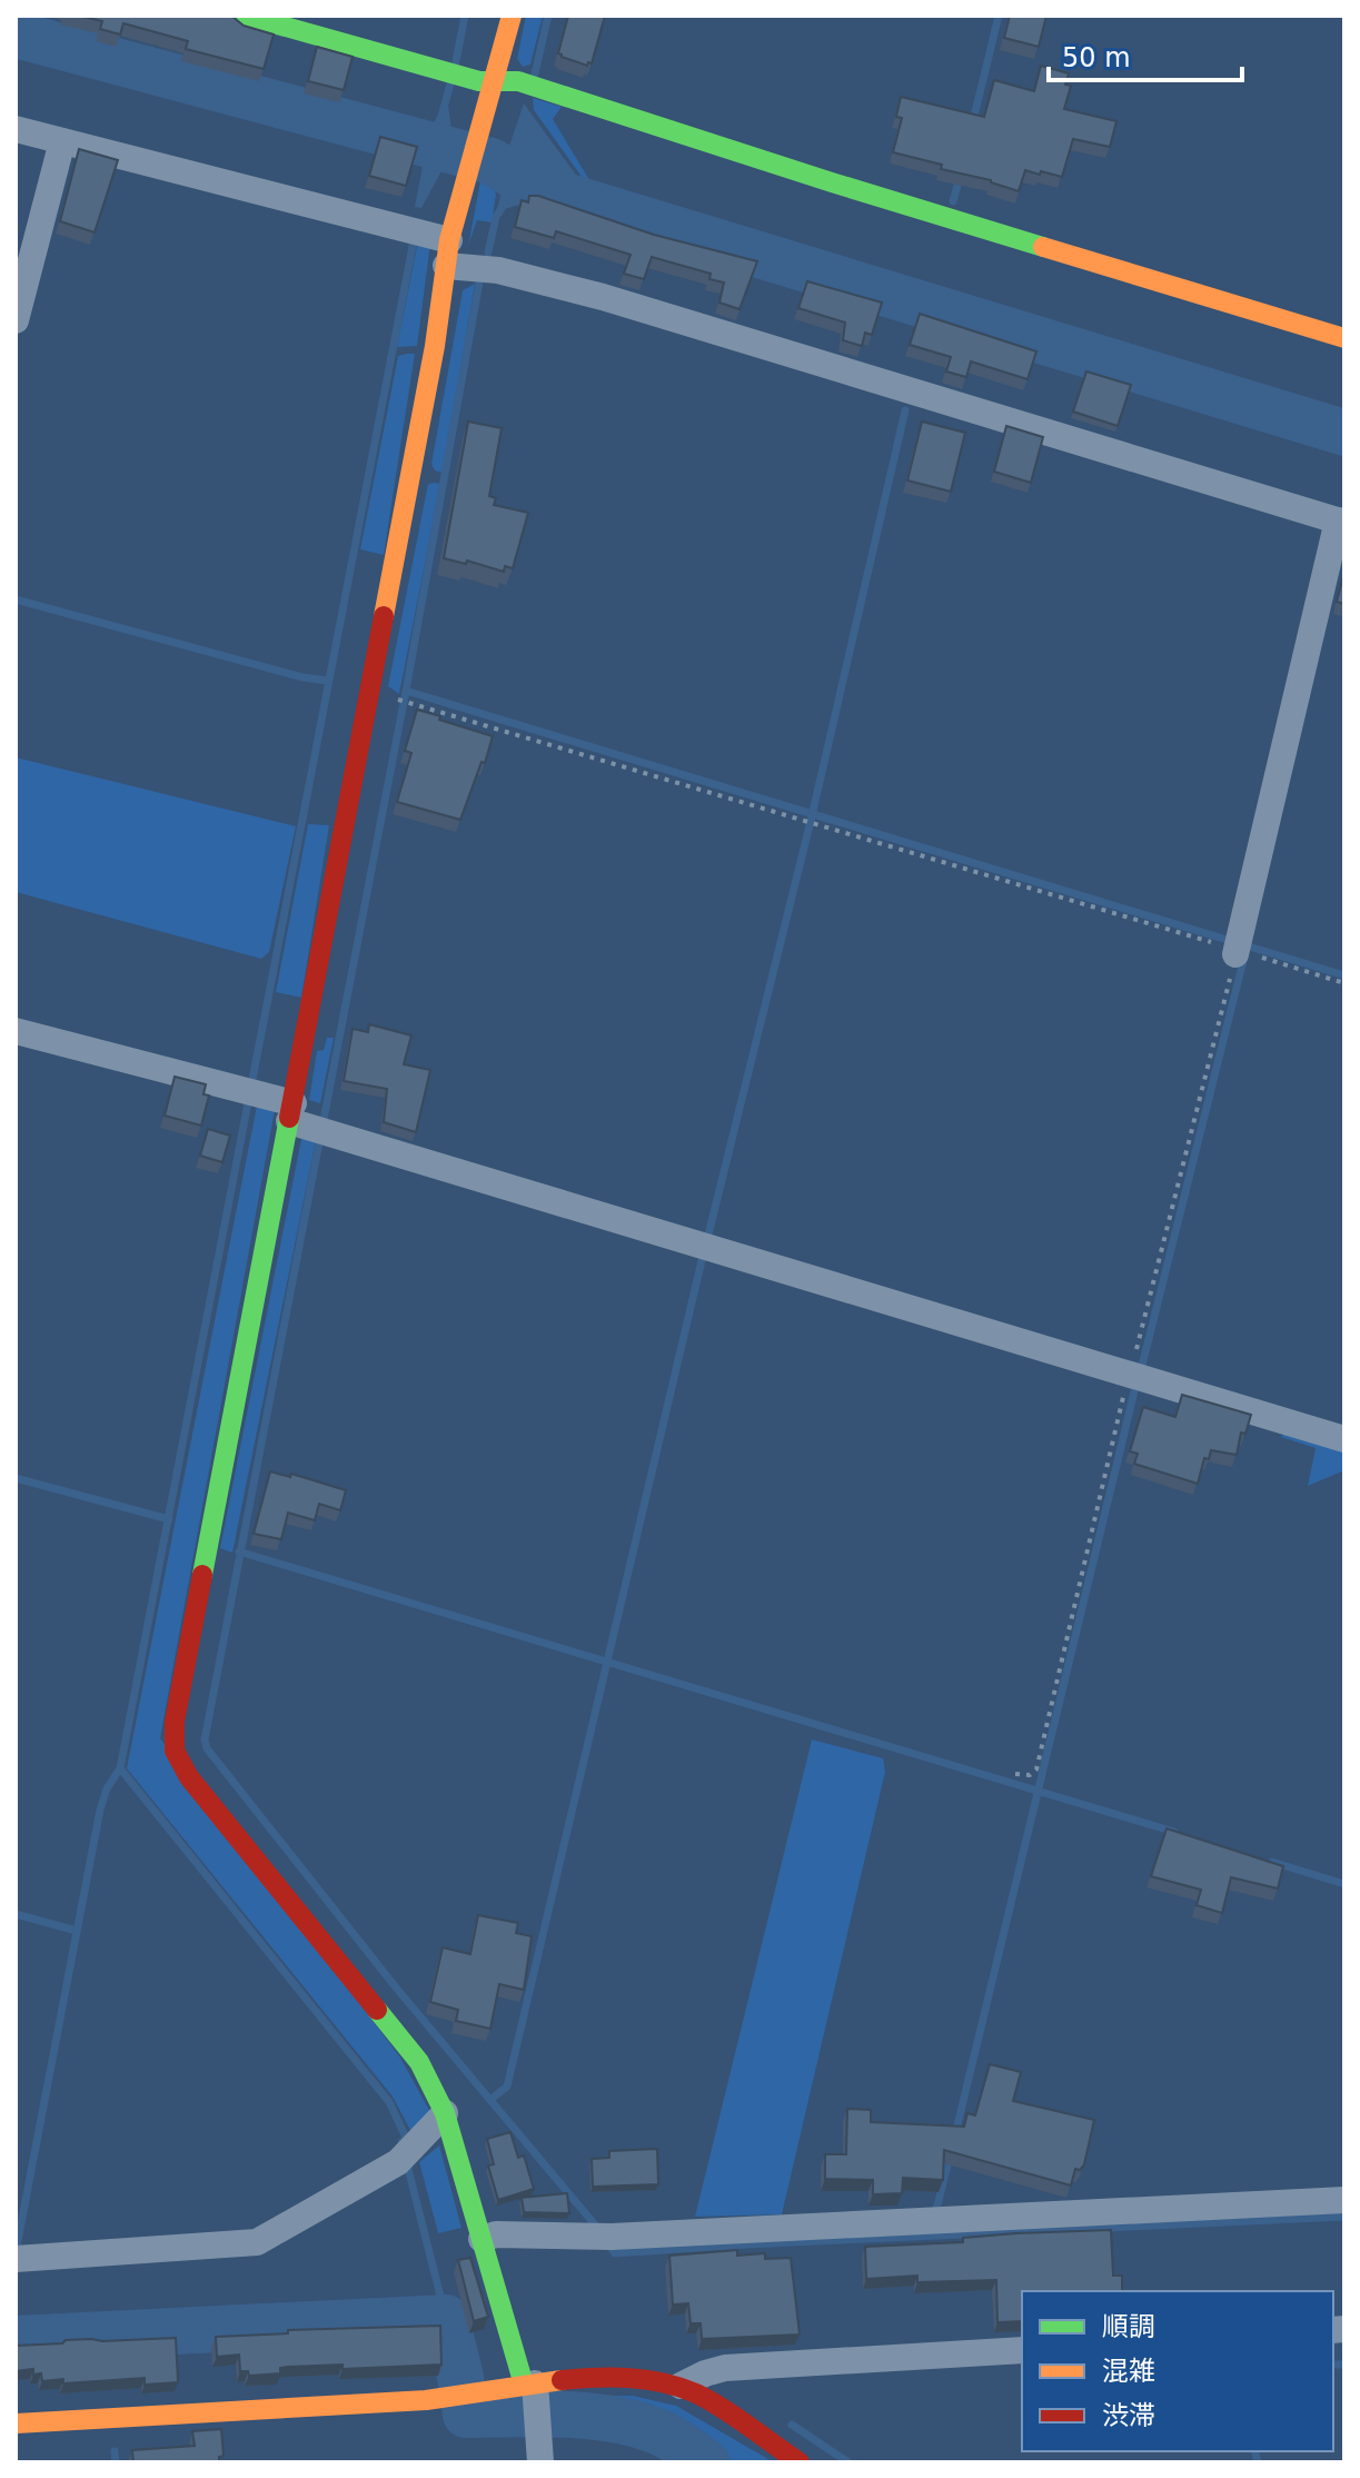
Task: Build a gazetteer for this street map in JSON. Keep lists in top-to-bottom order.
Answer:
{
  "legend": ["順調", "混雑", "渋滞"],
  "scale_bar": "50 m"
}
